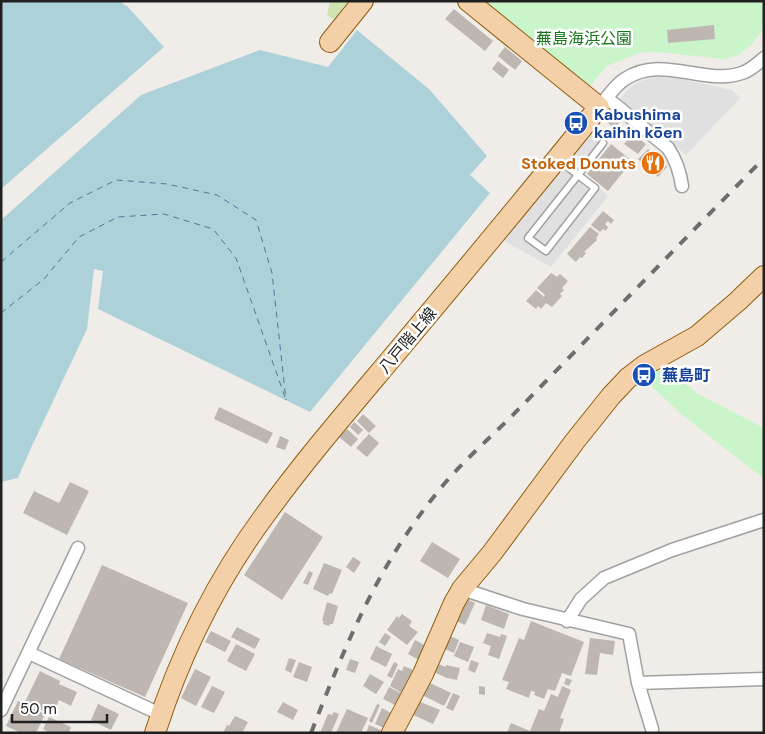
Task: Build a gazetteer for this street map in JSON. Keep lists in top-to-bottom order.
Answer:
{
  "streets": {
    "main road": ["八戸階上線"]
  },
  "parks": ["蕪島海浜公園"],
  "places": {
    "bus stop": ["Kabushima kaihin kōen", "蕪島町"],
    "restaurant": ["Stoked Donuts"]
  },
  "scale_bar": "50 m"
}
